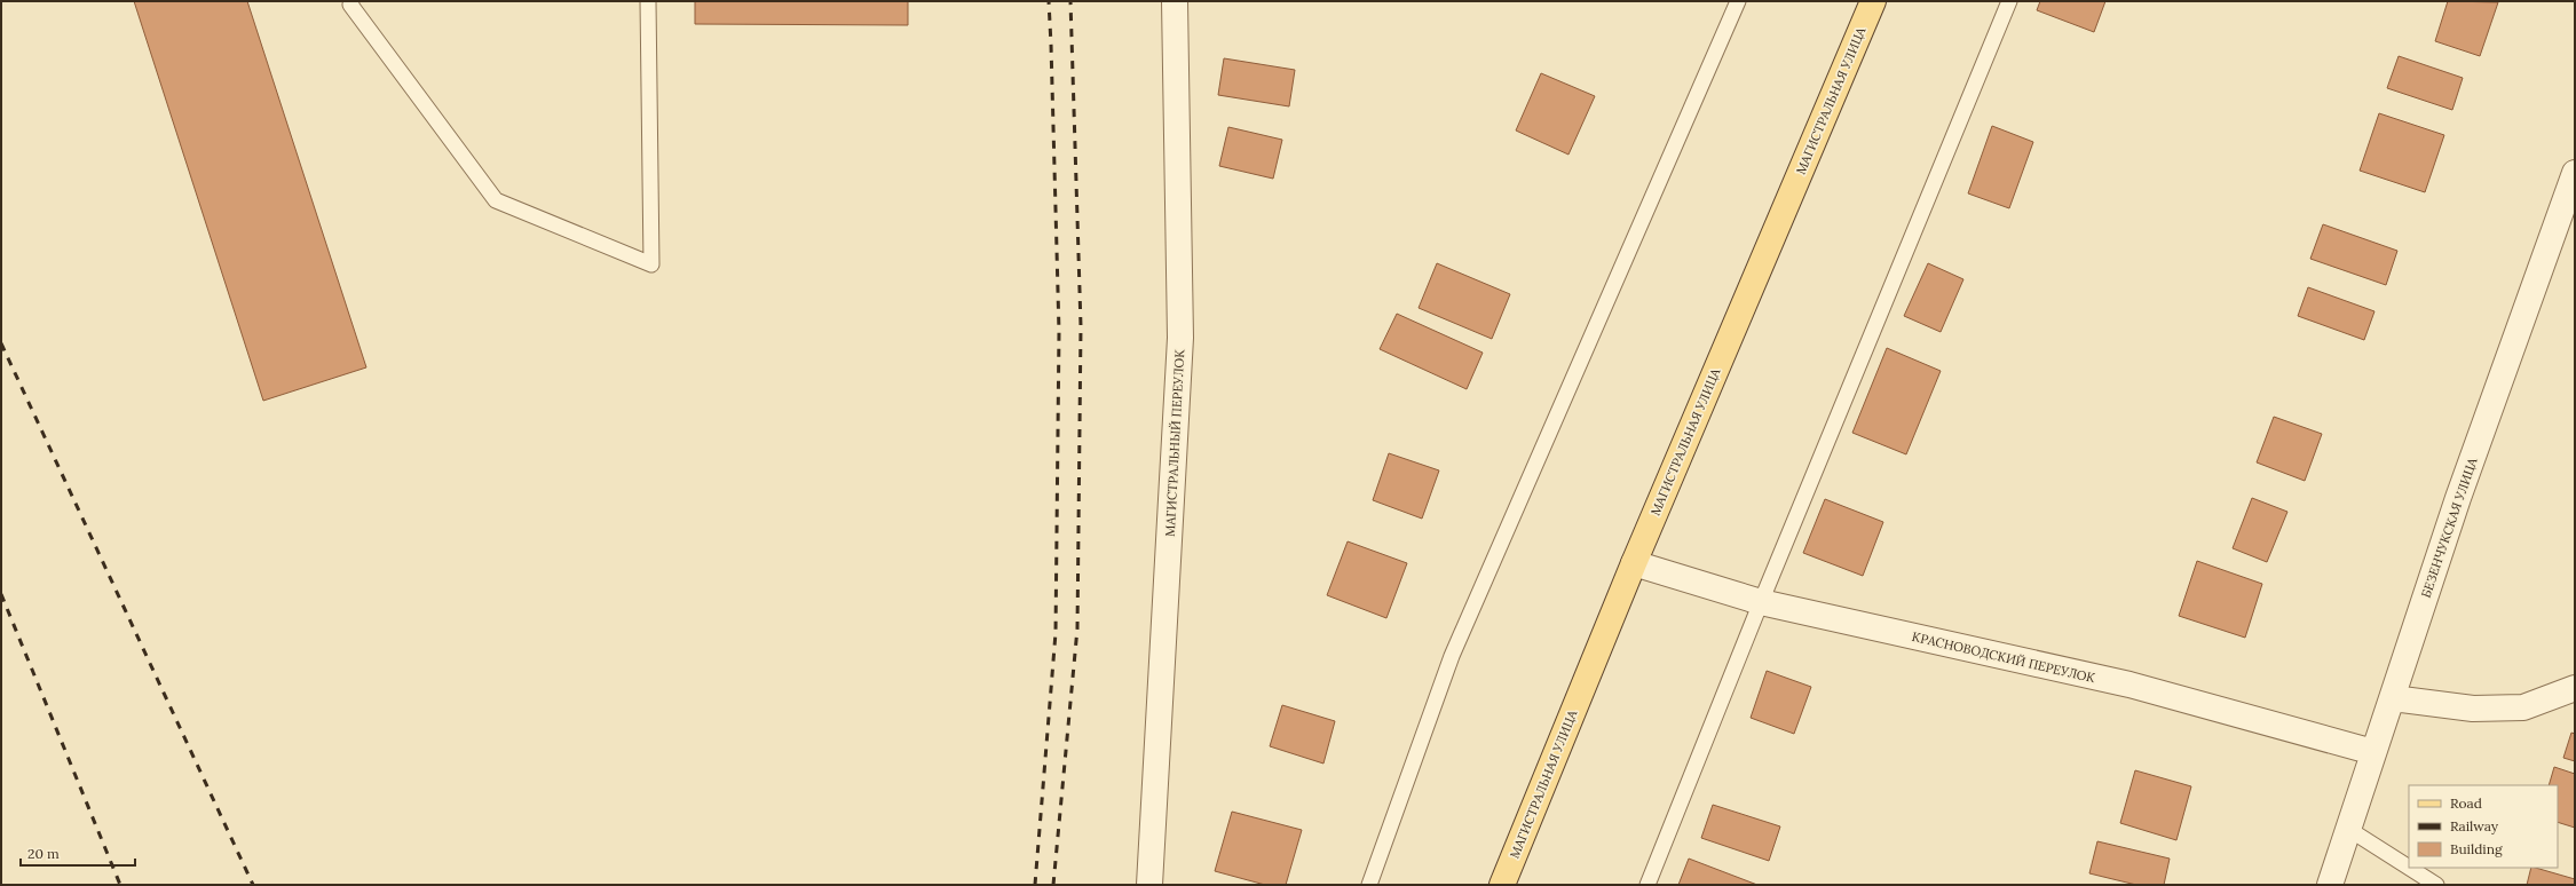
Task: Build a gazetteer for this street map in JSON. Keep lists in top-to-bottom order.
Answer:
{
  "streets": {
    "main road": ["МАГИСТРАЛЬНАЯ УЛИЦА"],
    "street": ["МАГИСТРАЛЬНЫЙ ПЕРЕУЛОК", "БЕЗЕНЧУКСКАЯ УЛИЦА", "КРАСНОВОДСКИЙ ПЕРЕУЛОК"]
  },
  "crossings": [
    ["МАГИСТРАЛЬНАЯ УЛИЦА", "КРАСНОВОДСКИЙ ПЕРЕУЛОК"],
    ["БЕЗЕНЧУКСКАЯ УЛИЦА", "КРАСНОВОДСКИЙ ПЕРЕУЛОК"]
  ],
  "legend": ["Road", "Railway", "Building"],
  "scale_bar": "20 m"
}
